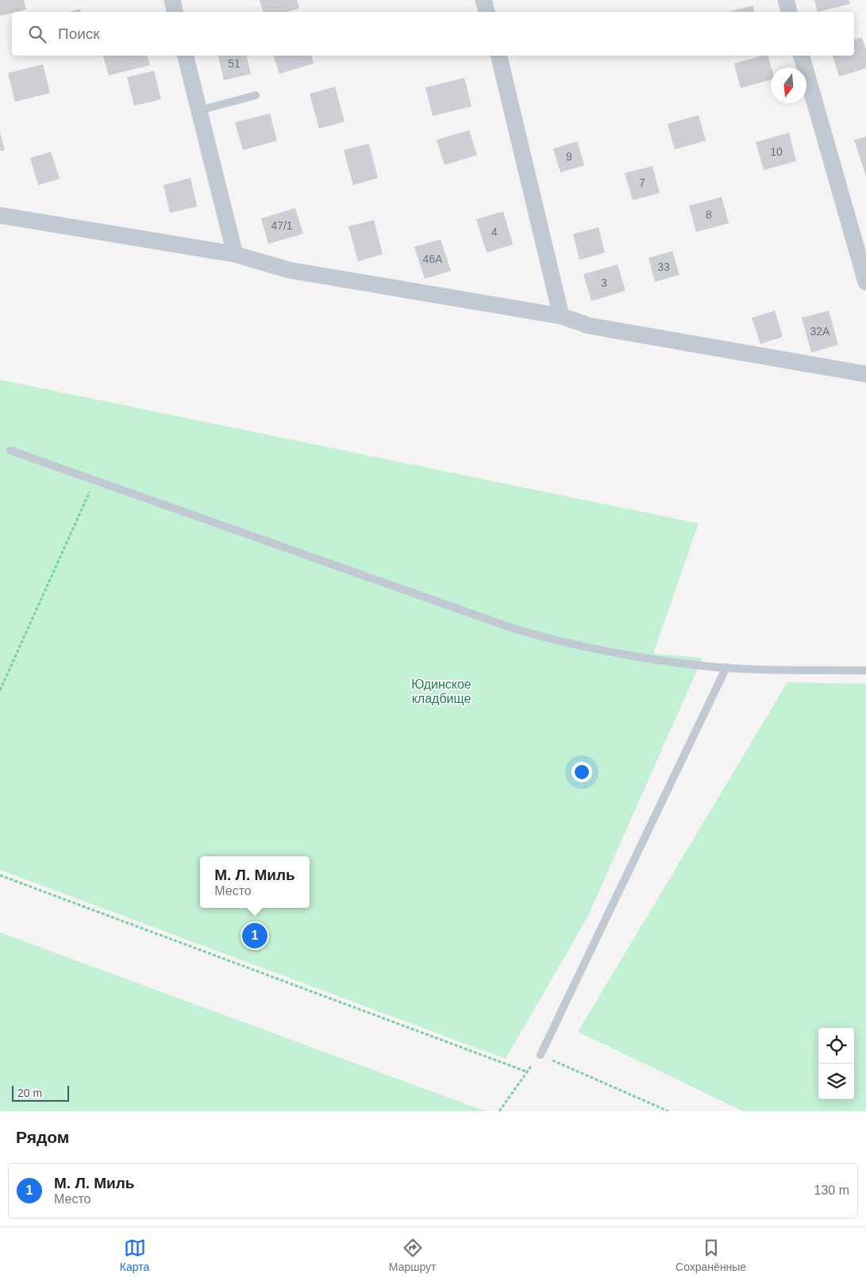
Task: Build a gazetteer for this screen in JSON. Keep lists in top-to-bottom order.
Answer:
{
  "parks": ["Юдинское кладбище"],
  "house_numbers": [
    "51",
    "10",
    "9",
    "7",
    "8",
    "47/1",
    "4",
    "46А",
    "33",
    "3",
    "32А"
  ],
  "scale_bar": "20 m",
  "north": "bottom",
  "page": {
    "search": "Поиск",
    "popup": ["М. Л. Миль", "Место"],
    "pins": "1",
    "scale": "20 m",
    "heading": "Рядом",
    "list": [
      {
        "mark": "1",
        "name": "М. Л. Миль",
        "note": "Место",
        "value": "130 m"
      }
    ],
    "nav": ["Карта", "Маршрут", "Сохранённые"]
  }
}
